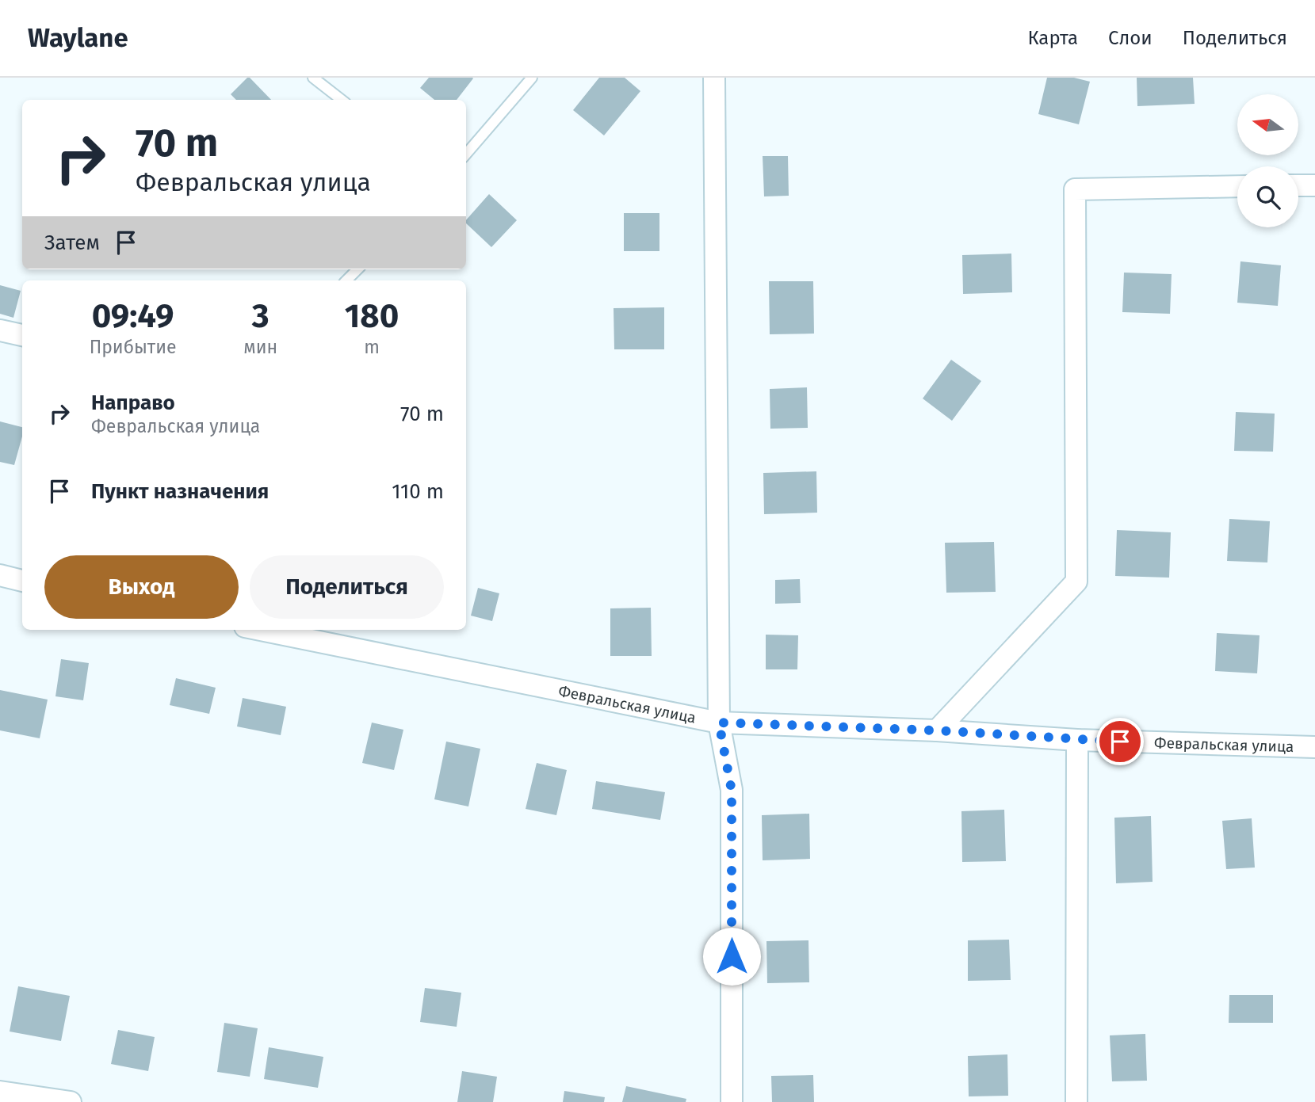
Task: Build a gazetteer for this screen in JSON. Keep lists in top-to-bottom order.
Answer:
{
  "streets": {
    "street": ["Февральская улица"]
  },
  "north": "left",
  "page": {
    "header": "Waylane",
    "nav": ["Карта", "Слои", "Поделиться"],
    "turn": ["70 m", "Февральская улица"],
    "then": "Затем",
    "eta": [
      "09:49",
      "Прибытие",
      "3",
      "мин",
      "180",
      "m"
    ],
    "list": [
      {
        "name": "Направо",
        "note": "Февральская улица",
        "value": "70 m"
      },
      {
        "name": "Пункт назначения",
        "value": "110 m"
      }
    ],
    "buttons": ["Выход", "Поделиться"]
  }
}
